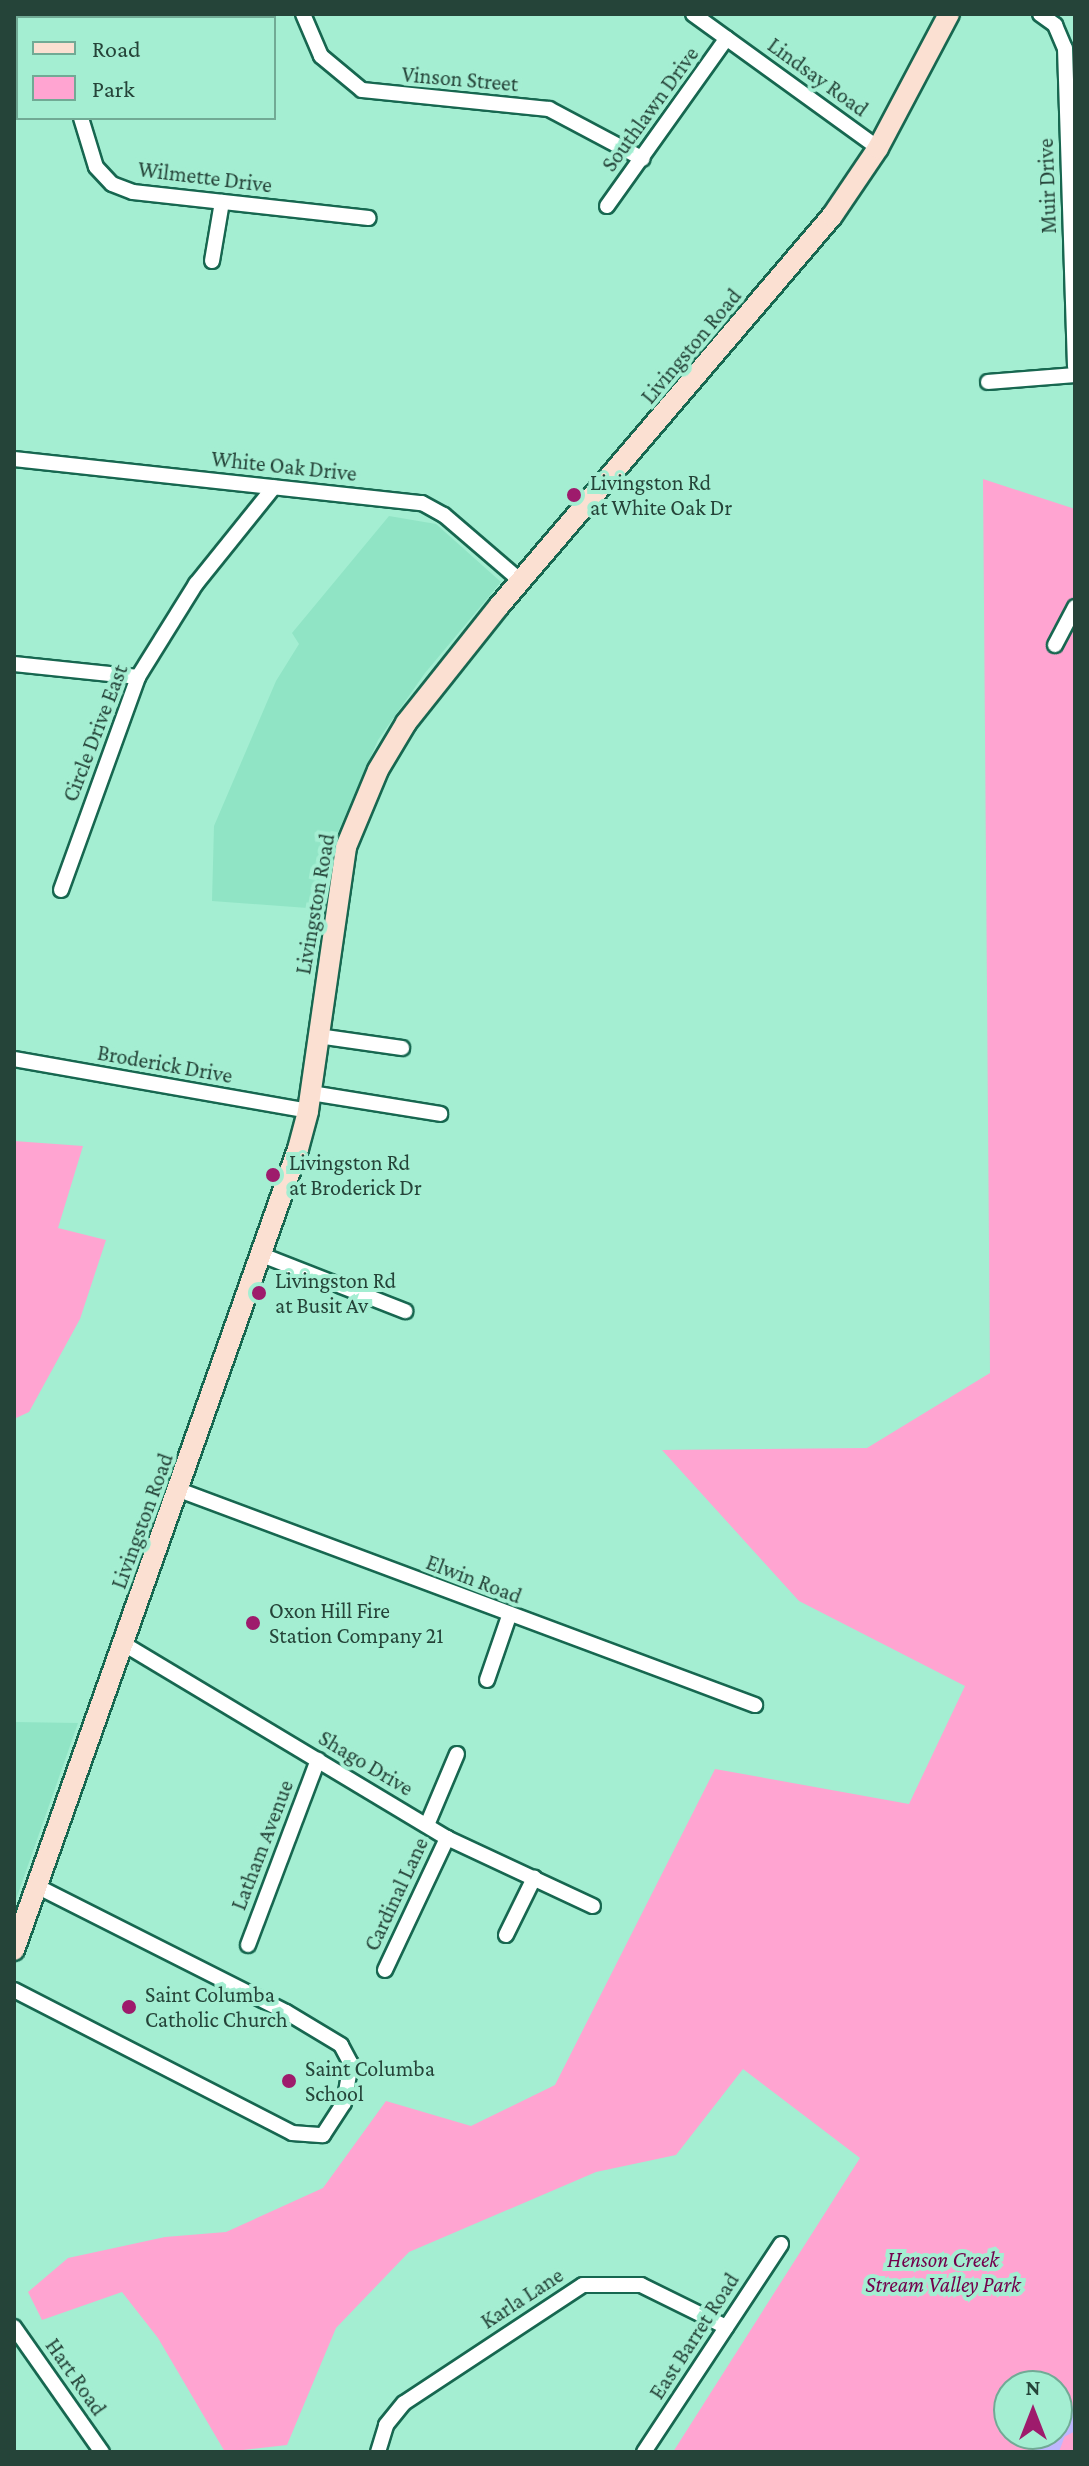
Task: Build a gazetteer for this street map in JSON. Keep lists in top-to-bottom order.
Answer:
{
  "streets": {
    "main road": ["Livingston Road"],
    "street": [
      "Lindsay Road",
      "Vinson Street",
      "Southlawn Drive",
      "Wilmette Drive",
      "Muir Drive",
      "White Oak Drive",
      "Circle Drive East",
      "Broderick Drive",
      "Elwin Road",
      "Shago Drive",
      "Latham Avenue",
      "Cardinal Lane",
      "Karla Lane",
      "East Barret Road",
      "Hart Road"
    ]
  },
  "crossings": [
    ["Lindsay Road", "Southlawn Drive"],
    ["Lindsay Road", "Livingston Road"],
    ["Vinson Street", "Southlawn Drive"],
    ["Livingston Road", "White Oak Drive"],
    ["Livingston Road", "Broderick Drive"],
    ["Livingston Road", "Elwin Road"],
    ["Livingston Road", "Shago Drive"],
    ["White Oak Drive", "Circle Drive East"],
    ["Shago Drive", "Latham Avenue"],
    ["Shago Drive", "Cardinal Lane"],
    ["Karla Lane", "East Barret Road"]
  ],
  "parks": ["Henson Creek Stream Valley Park"],
  "places": [
    "Livingston Rd at White Oak Dr",
    "Livingston Rd at Broderick Dr",
    "Livingston Rd at Busit Av",
    "Oxon Hill Fire Station Company 21",
    "Saint Columba Catholic Church",
    "Saint Columba School"
  ],
  "legend": ["Road", "Park"],
  "north": "top"
}
